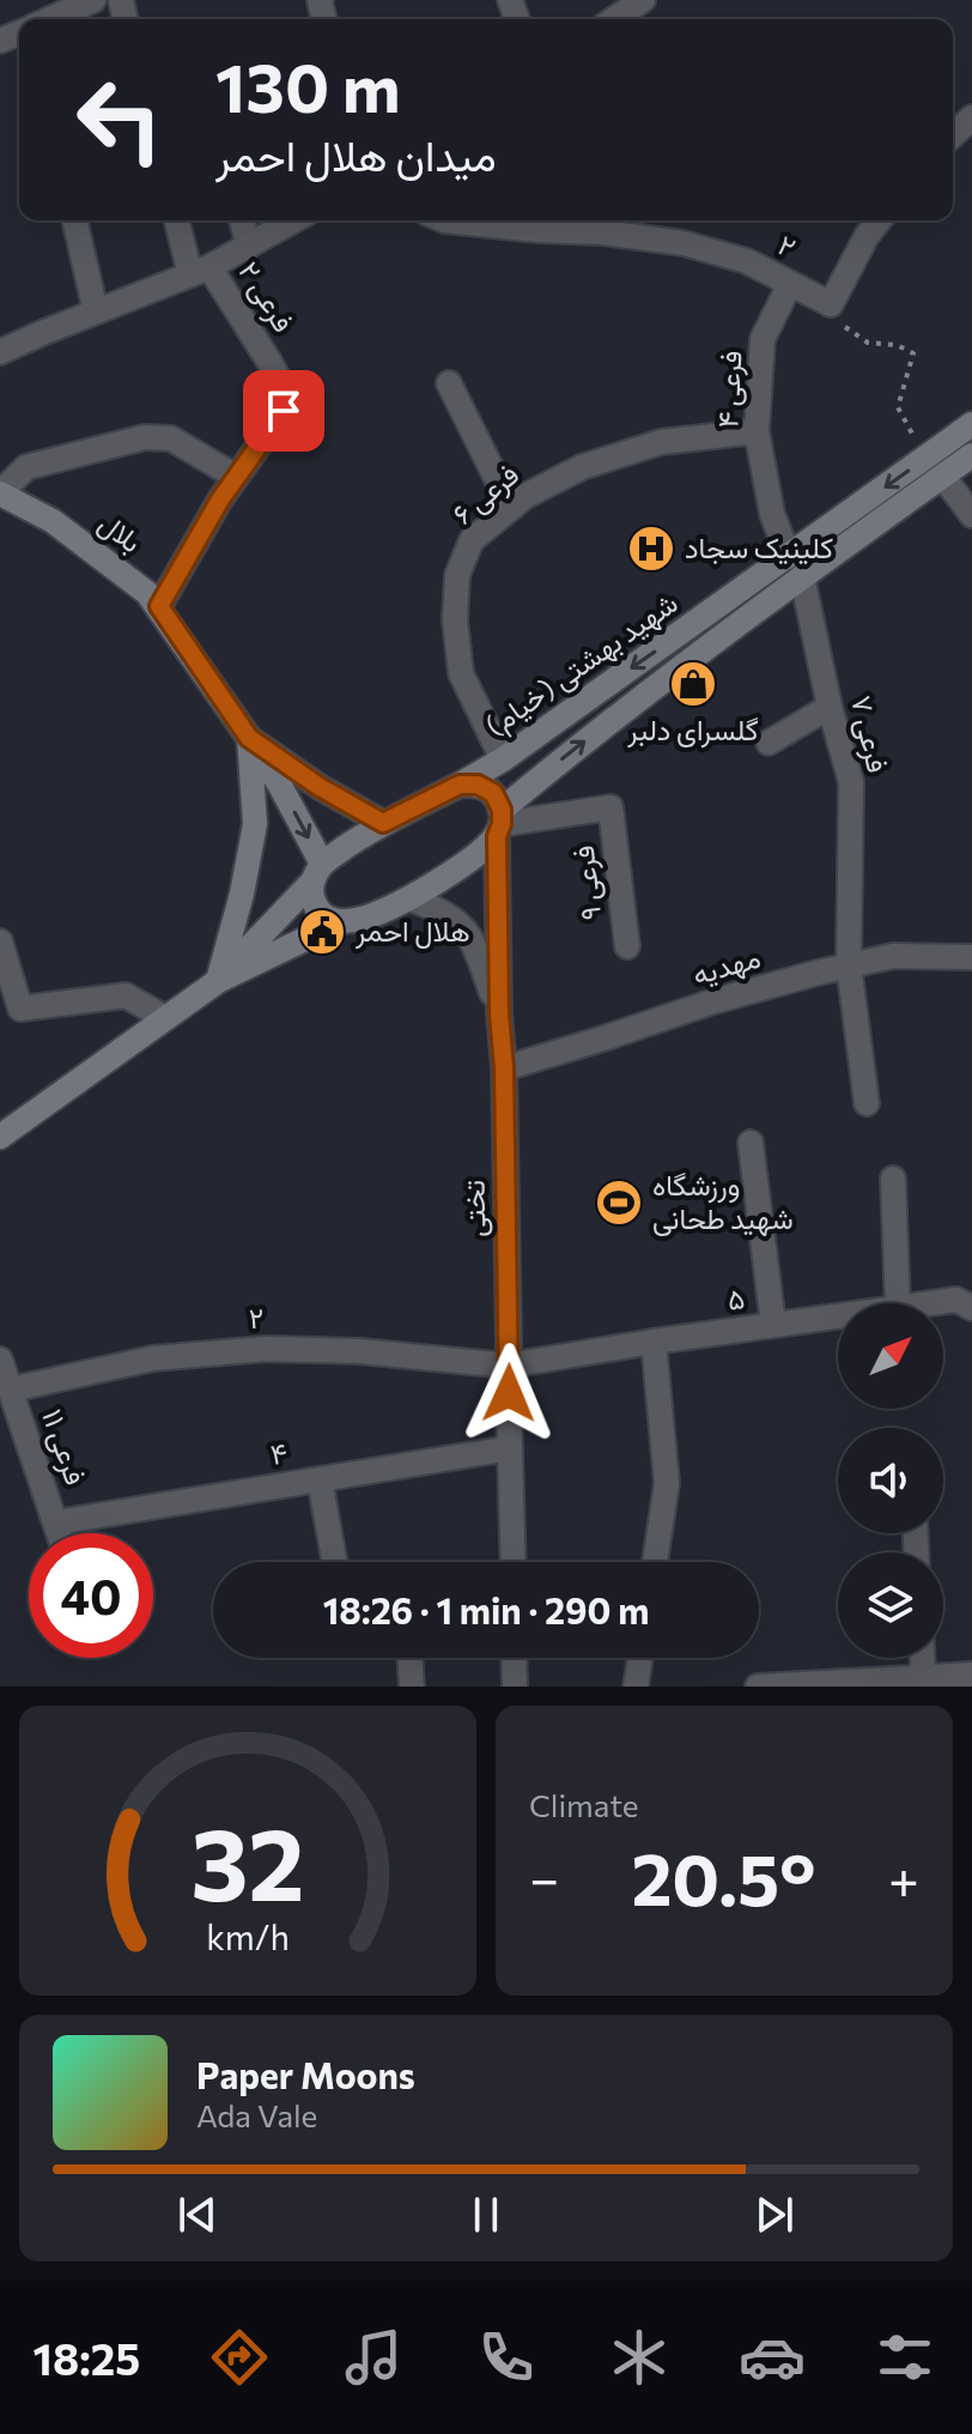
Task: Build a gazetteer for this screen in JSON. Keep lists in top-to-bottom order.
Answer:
{
  "streets": {
    "main road": ["بلال", "شهید بهشتی (خیام)"],
    "street": [
      "۲",
      "فرعی ۲",
      "فرعی ۴",
      "فرعی ۶",
      "فرعی ۷",
      "فرعی ۹",
      "مهدیه",
      "تختی",
      "۵",
      "فرعی ۱۱",
      "۴"
    ]
  },
  "crossings": [
    ["۲", "فرعی ۴"],
    ["۲", "تختی"],
    ["۲", "۵"],
    ["۲", "فرعی ۱۱"],
    ["فرعی ۲", "بلال"],
    ["فرعی ۴", "فرعی ۶"],
    ["فرعی ۴", "شهید بهشتی (خیام)"],
    ["فرعی ۴", "فرعی ۷"],
    ["فرعی ۶", "شهید بهشتی (خیام)"],
    ["بلال", "شهید بهشتی (خیام)"],
    ["شهید بهشتی (خیام)", "فرعی ۷"],
    ["شهید بهشتی (خیام)", "فرعی ۹"],
    ["شهید بهشتی (خیام)", "تختی"],
    ["فرعی ۷", "مهدیه"],
    ["فرعی ۹", "تختی"],
    ["مهدیه", "تختی"],
    ["تختی", "۵"],
    ["تختی", "۴"],
    ["فرعی ۱۱", "۴"]
  ],
  "places": {
    "hospital": ["کلینیک سجاد"],
    "shop": ["گلسرای دلبر"],
    "public building": ["هلال احمر"],
    "sports": ["ورزشگاه شهید طحانی"]
  },
  "north": "top right",
  "page": {
    "turn": ["130 m", "میدان هلال احمر"],
    "limit": "40",
    "trip": "18:26 · 1 min · 290 m",
    "tile": "Climate",
    "heat": ["−", "20.5°", "+"],
    "song": ["Paper Moons", "Ada Vale"],
    "tabs": "18:25",
    "gauge": ["32", "km/h"]
  }
}
